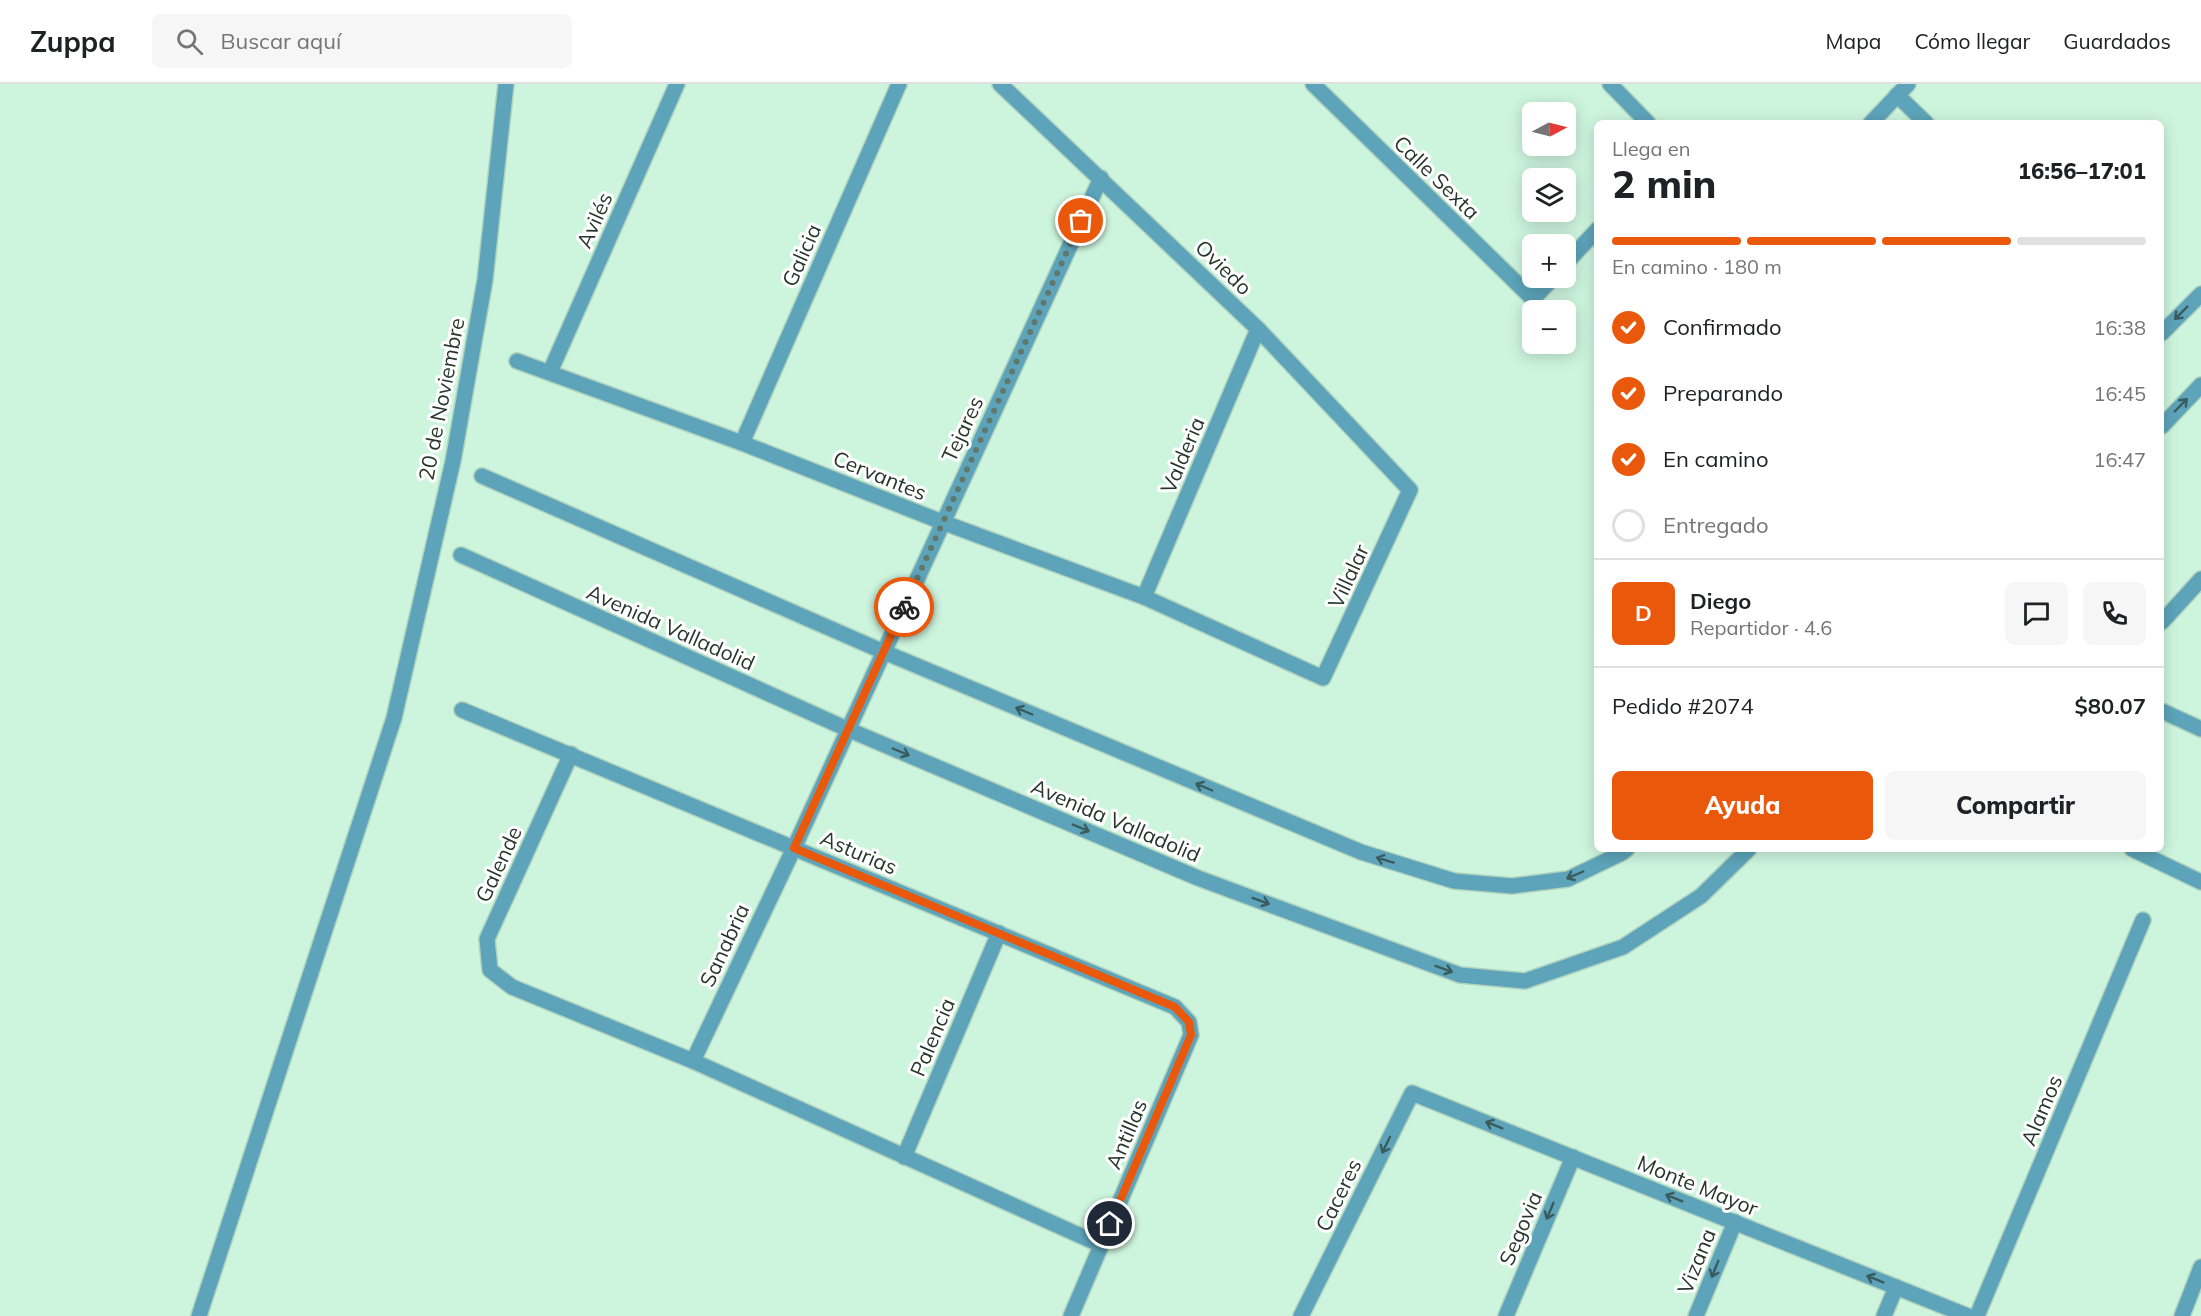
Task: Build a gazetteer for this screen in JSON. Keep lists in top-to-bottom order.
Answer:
{
  "streets": {
    "street": [
      "Calle Sexta",
      "Avilés",
      "Galicia",
      "Oviedo",
      "20 de Noviembre",
      "Tejares",
      "Valderia",
      "Cervantes",
      "Villalar",
      "Avenida Valladolid",
      "Asturias",
      "Galende",
      "Sanabria",
      "Palencia",
      "Alamos",
      "Antillas",
      "Monte Mayor",
      "Caceres",
      "Segovia",
      "Vizana"
    ]
  },
  "crossings": [
    ["Avilés", "Cervantes"],
    ["Galicia", "Cervantes"],
    ["Oviedo", "Tejares"],
    ["Oviedo", "Valderia"],
    ["Oviedo", "Villalar"],
    ["Tejares", "Cervantes"],
    ["Tejares", "Avenida Valladolid"],
    ["Tejares", "Sanabria"],
    ["Valderia", "Cervantes"],
    ["Cervantes", "Villalar"],
    ["Avenida Valladolid", "Sanabria"],
    ["Asturias", "Galende"],
    ["Asturias", "Sanabria"],
    ["Asturias", "Palencia"],
    ["Asturias", "Antillas"],
    ["Galende", "Sanabria"],
    ["Galende", "Palencia"],
    ["Galende", "Antillas"],
    ["Monte Mayor", "Caceres"],
    ["Monte Mayor", "Segovia"],
    ["Monte Mayor", "Vizana"]
  ],
  "one_way": [
    "Monte Mayor",
    "Caceres",
    "Segovia",
    "Vizana"
  ],
  "north": "right",
  "page": {
    "header": "Zuppa",
    "search": "Buscar aquí",
    "nav": ["Mapa", "Cómo llegar", "Guardados"],
    "map_buttons": ["+", "−"],
    "heading": ["2 min", "Llega en", "16:56–17:01"],
    "panel": [
      "Diego",
      "Repartidor · 4.6",
      "Pedido #2074",
      "$80.07"
    ],
    "bar": "En camino · 180 m",
    "list": [
      ["Confirmado", "16:38"],
      ["Preparando", "16:45"],
      ["En camino", "16:47"],
      "Entregado"
    ],
    "round": "D",
    "buttons": ["Ayuda", "Compartir"]
  }
}
